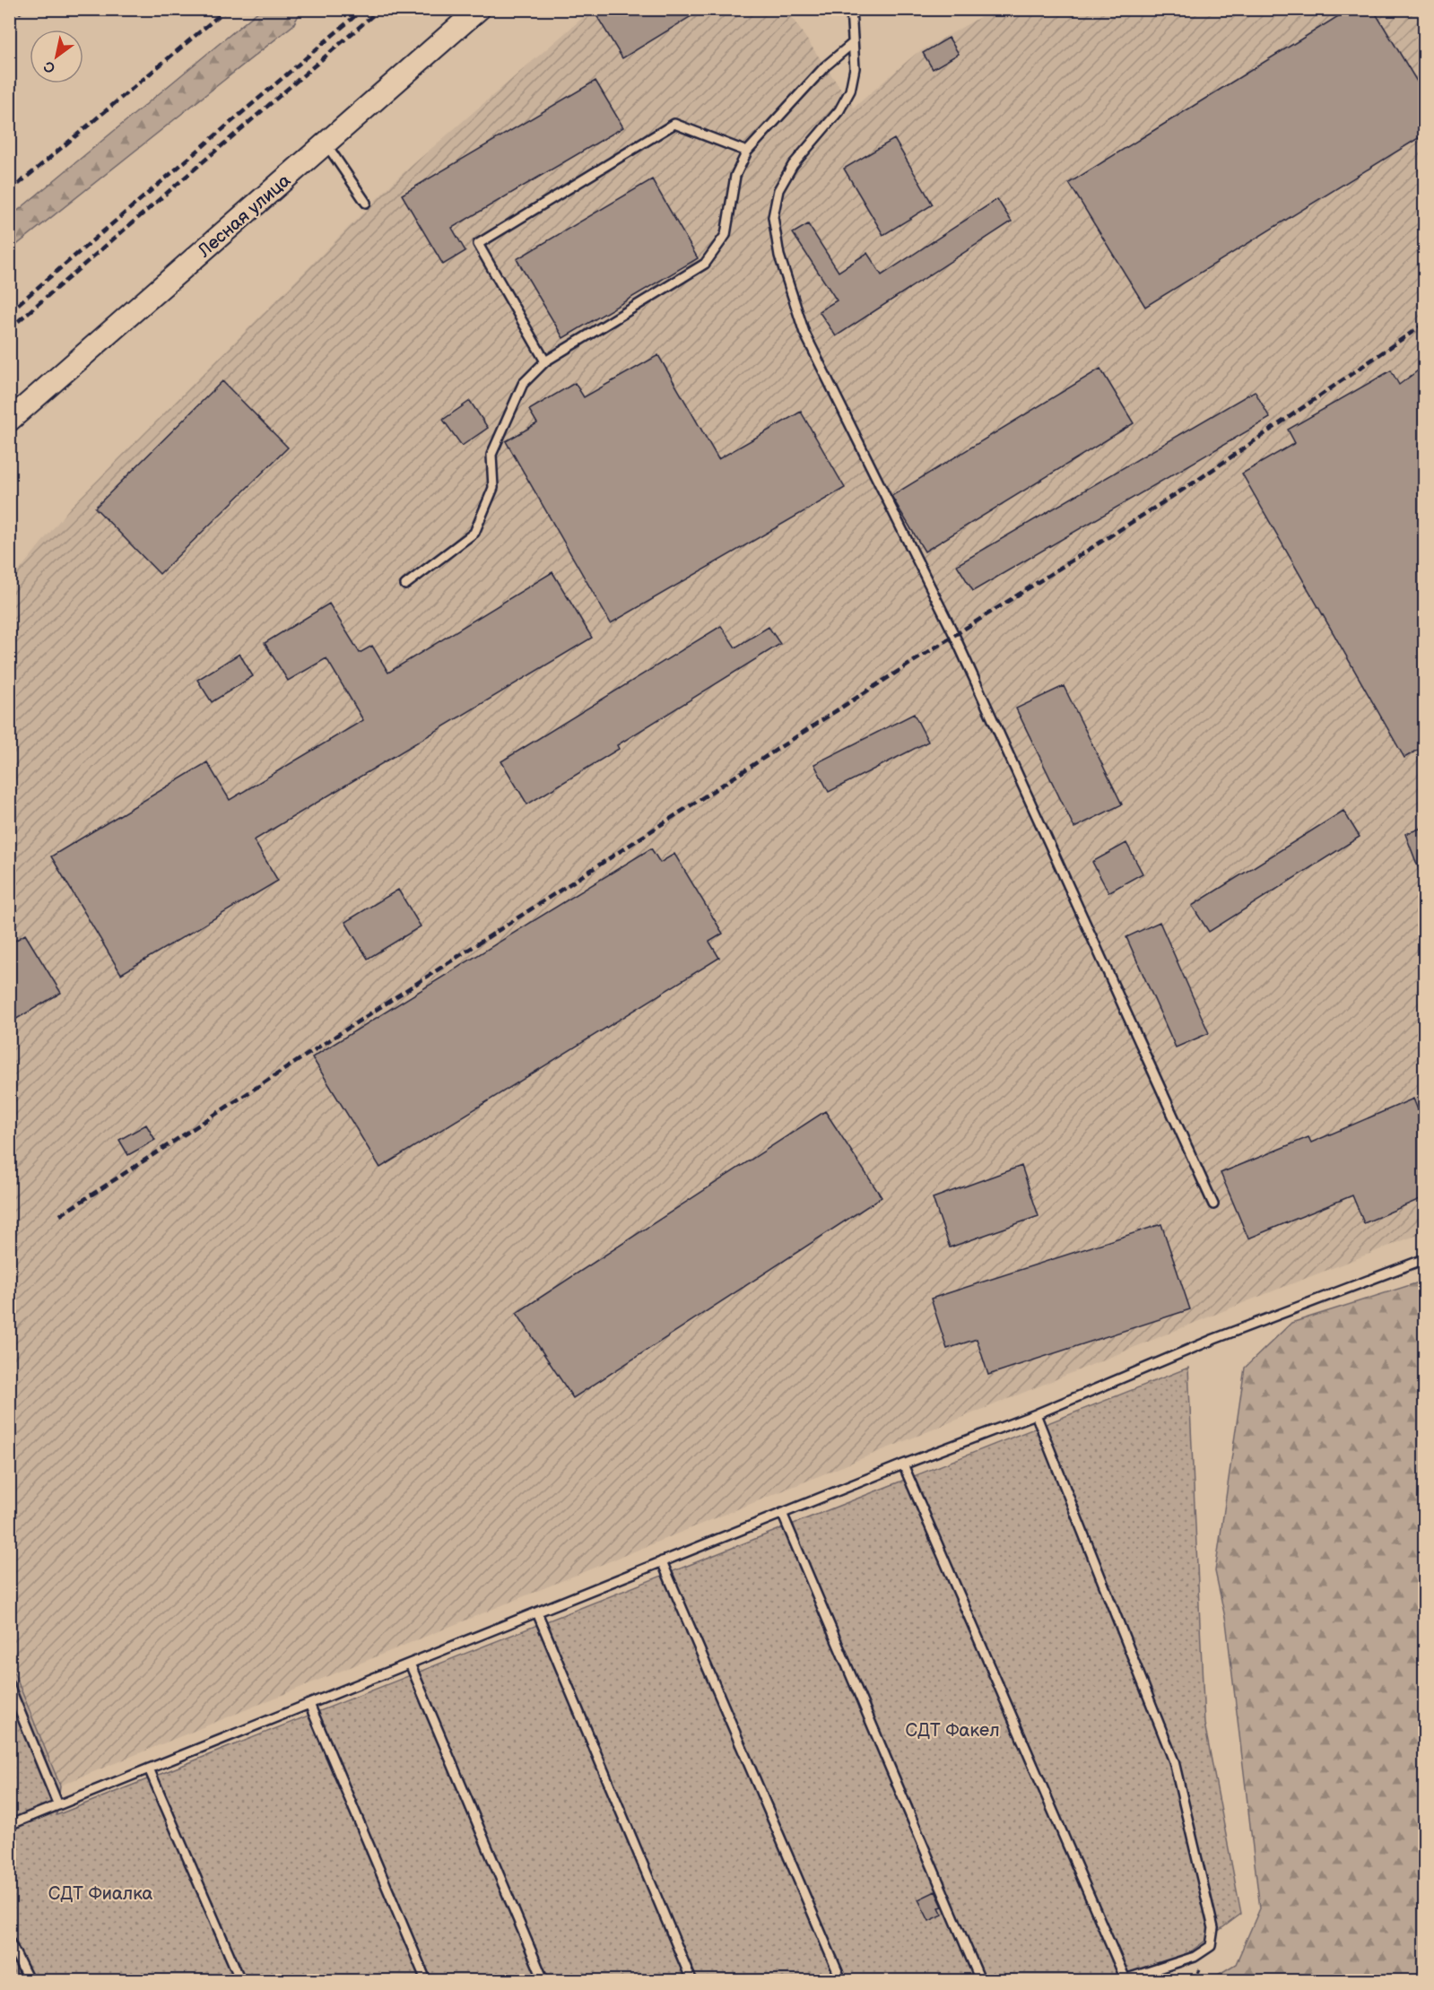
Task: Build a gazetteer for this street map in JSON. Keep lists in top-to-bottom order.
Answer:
{
  "streets": {
    "street": ["Лесная улица"]
  },
  "parks": ["СДТ Факел", "СДТ Фиалка"],
  "north": "bottom left"
}
